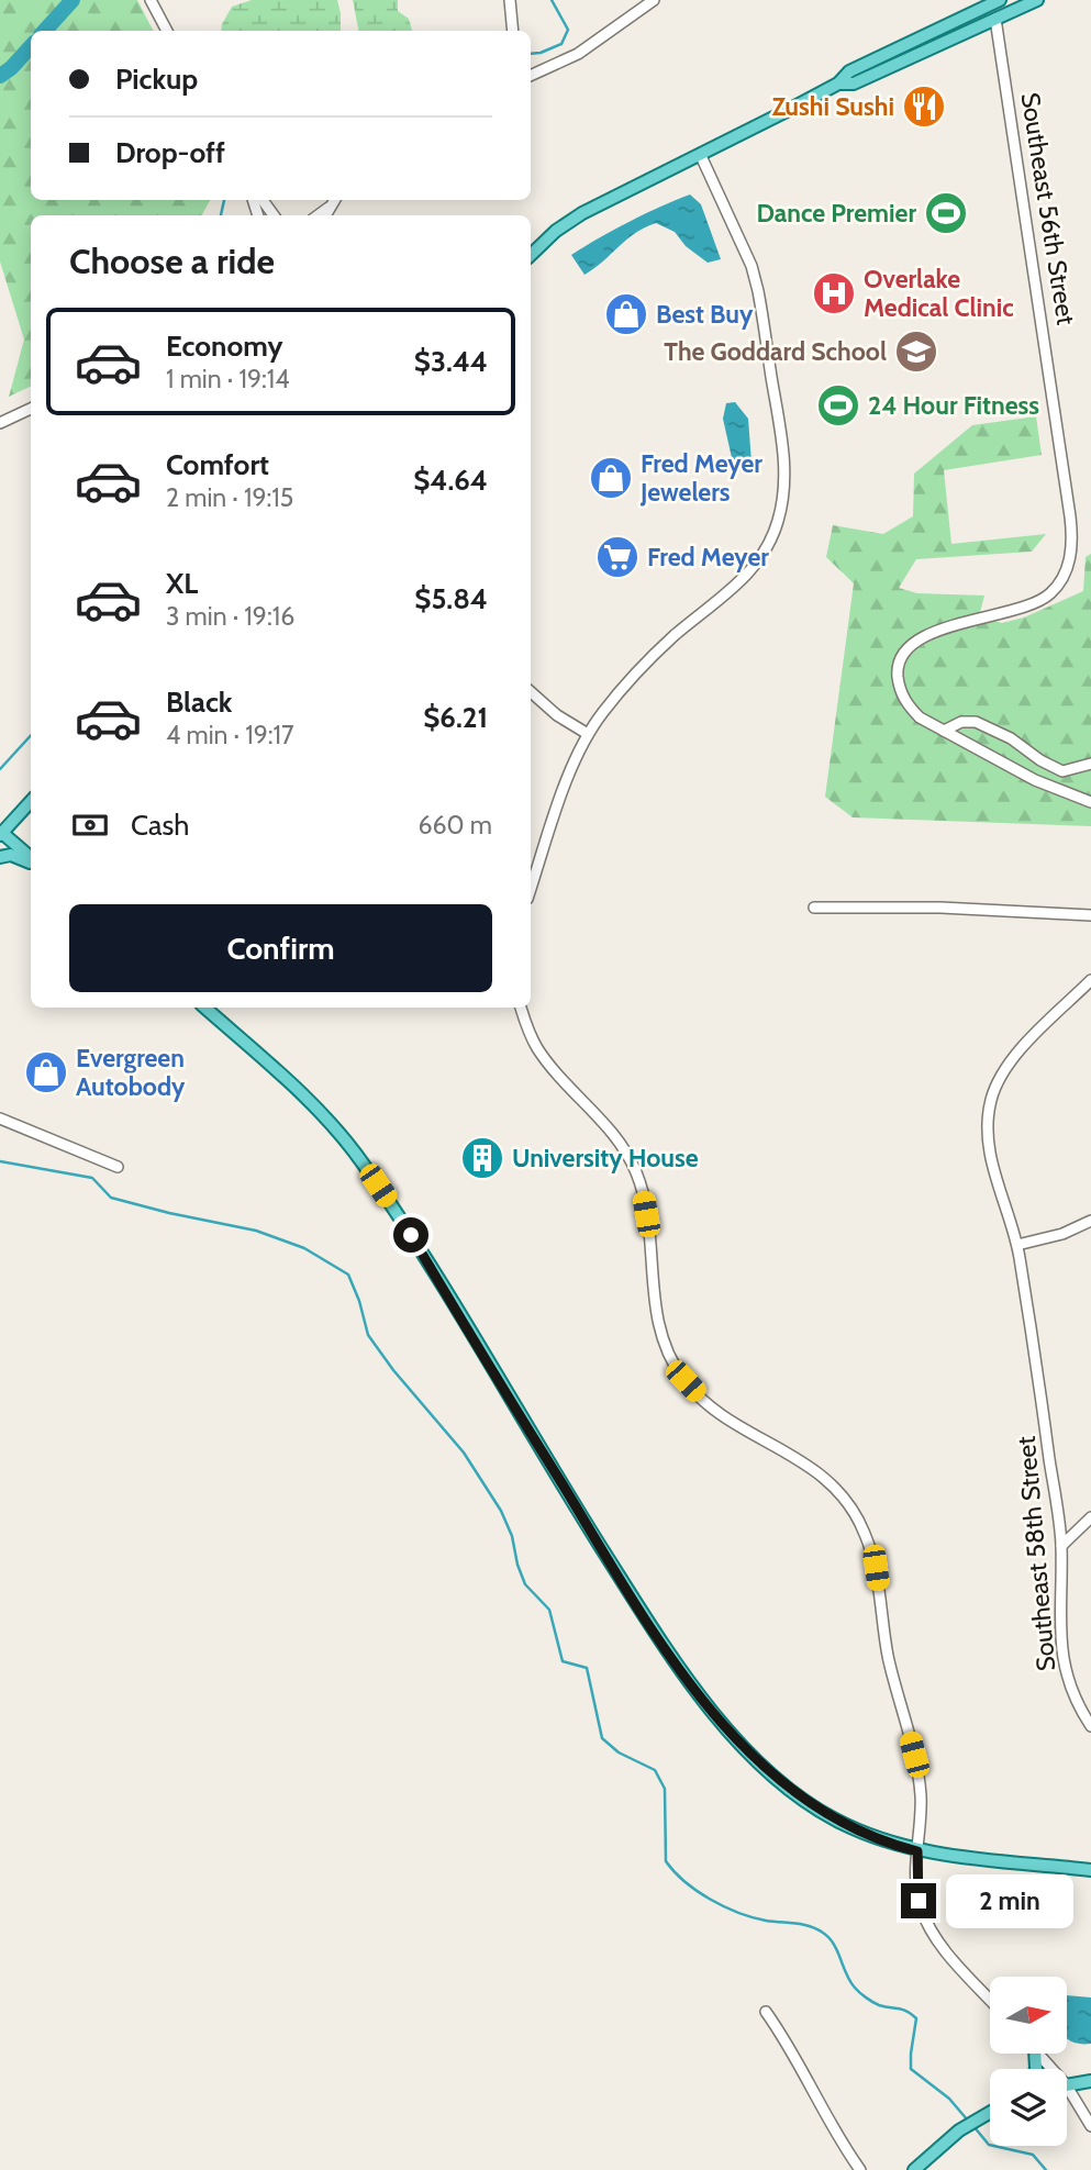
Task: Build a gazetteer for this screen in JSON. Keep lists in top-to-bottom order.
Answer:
{
  "streets": {
    "main road": ["Southeast 56th Street"],
    "street": ["Southeast 58th Street"]
  },
  "places": {
    "restaurant": ["Zushi Sushi"],
    "sports": ["Dance Premier", "24 Hour Fitness"],
    "hospital": ["Overlake Medical Clinic"],
    "shop": ["Best Buy", "Fred Meyer Jewelers", "Evergreen Autobody"],
    "school or university": ["The Goddard School"],
    "supermarket": ["Fred Meyer"],
    "building": ["University House"]
  },
  "north": "right",
  "page": {
    "banner": ["Pickup", "Drop-off"],
    "heading": "Choose a ride",
    "list": [
      {
        "name": "Economy",
        "note": "1 min · 19:14",
        "value": "$3.44"
      },
      {
        "name": "Comfort",
        "note": "2 min · 19:15",
        "value": "$4.64"
      },
      {
        "name": "XL",
        "note": "3 min · 19:16",
        "value": "$5.84"
      },
      {
        "name": "Black",
        "note": "4 min · 19:17",
        "value": "$6.21"
      }
    ],
    "pay": ["Cash", "660 m"],
    "buttons": "Confirm",
    "bubble": "2 min"
  }
}
